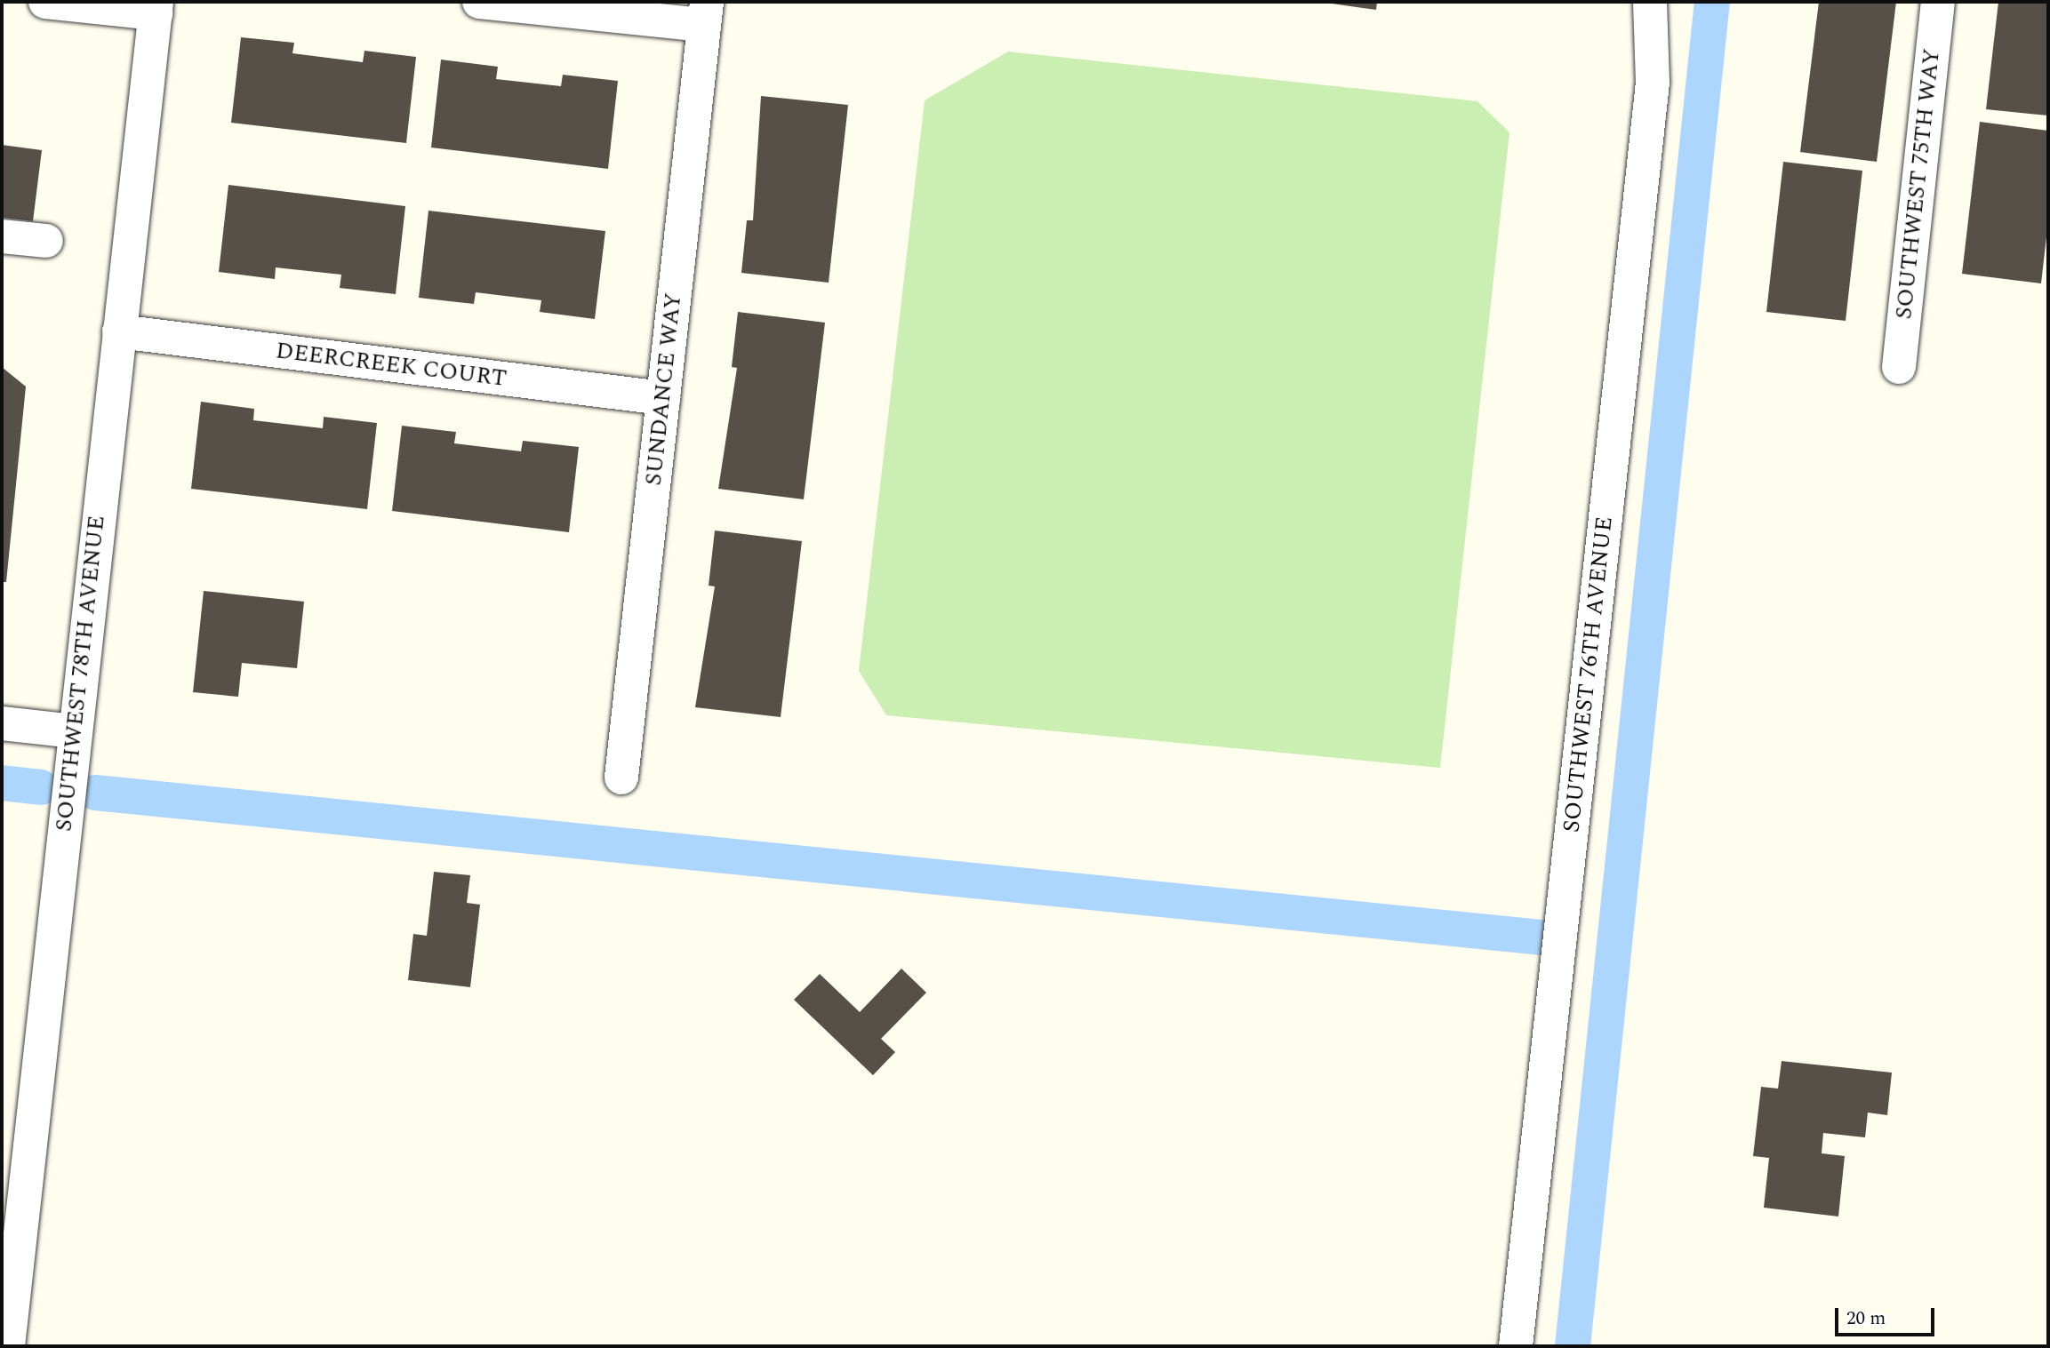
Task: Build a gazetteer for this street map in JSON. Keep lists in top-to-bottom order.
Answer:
{
  "streets": {
    "street": [
      "SOUTHWEST 75TH WAY",
      "DEERCREEK COURT",
      "SUNDANCE WAY",
      "SOUTHWEST 78TH AVENUE",
      "SOUTHWEST 76TH AVENUE"
    ]
  },
  "crossings": [
    ["DEERCREEK COURT", "SUNDANCE WAY"],
    ["DEERCREEK COURT", "SOUTHWEST 78TH AVENUE"]
  ],
  "scale_bar": "20 m"
}
